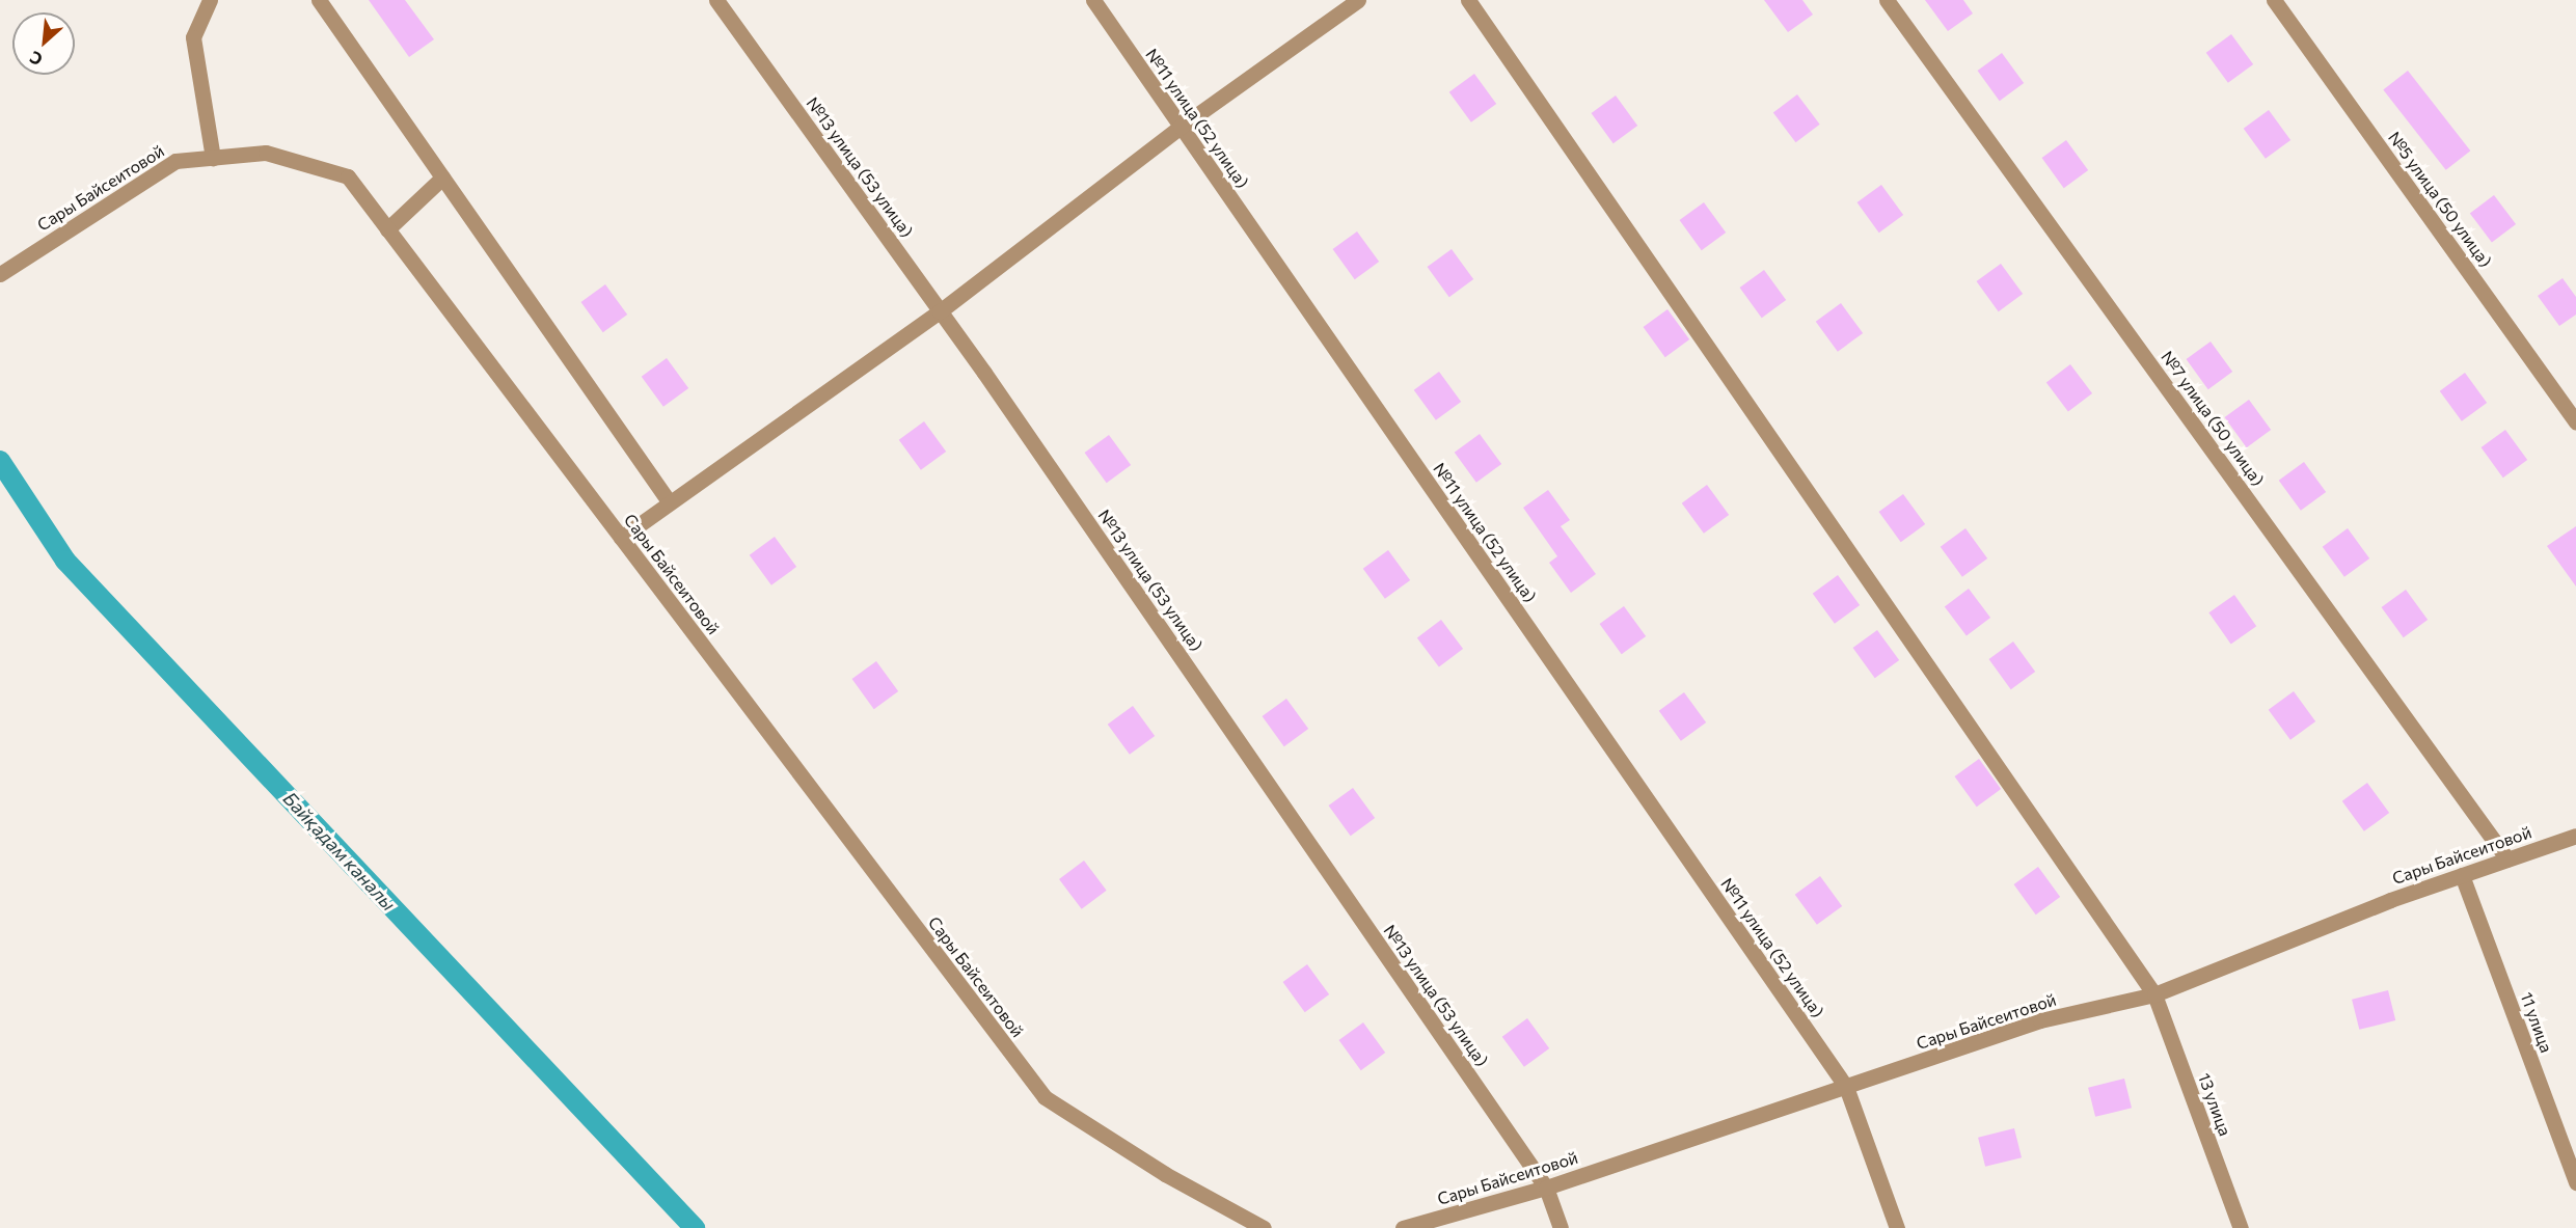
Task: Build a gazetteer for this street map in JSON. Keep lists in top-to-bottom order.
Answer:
{
  "streets": {
    "street": [
      "№11 улица (52 улица)",
      "№13 улица (53 улица)",
      "Сары Байсеитовой",
      "№5 улица (50 улица)",
      "№7 улица (50 улица)",
      "11 улица",
      "13 улица"
    ]
  },
  "crossings": [
    ["№11 улица (52 улица)", "Сары Байсеитовой"],
    ["№13 улица (53 улица)", "Сары Байсеитовой"],
    ["Сары Байсеитовой", "№7 улица (50 улица)"],
    ["Сары Байсеитовой", "11 улица"],
    ["Сары Байсеитовой", "13 улица"]
  ],
  "water": ["Байқадам каналы"],
  "north": "bottom left"
}
